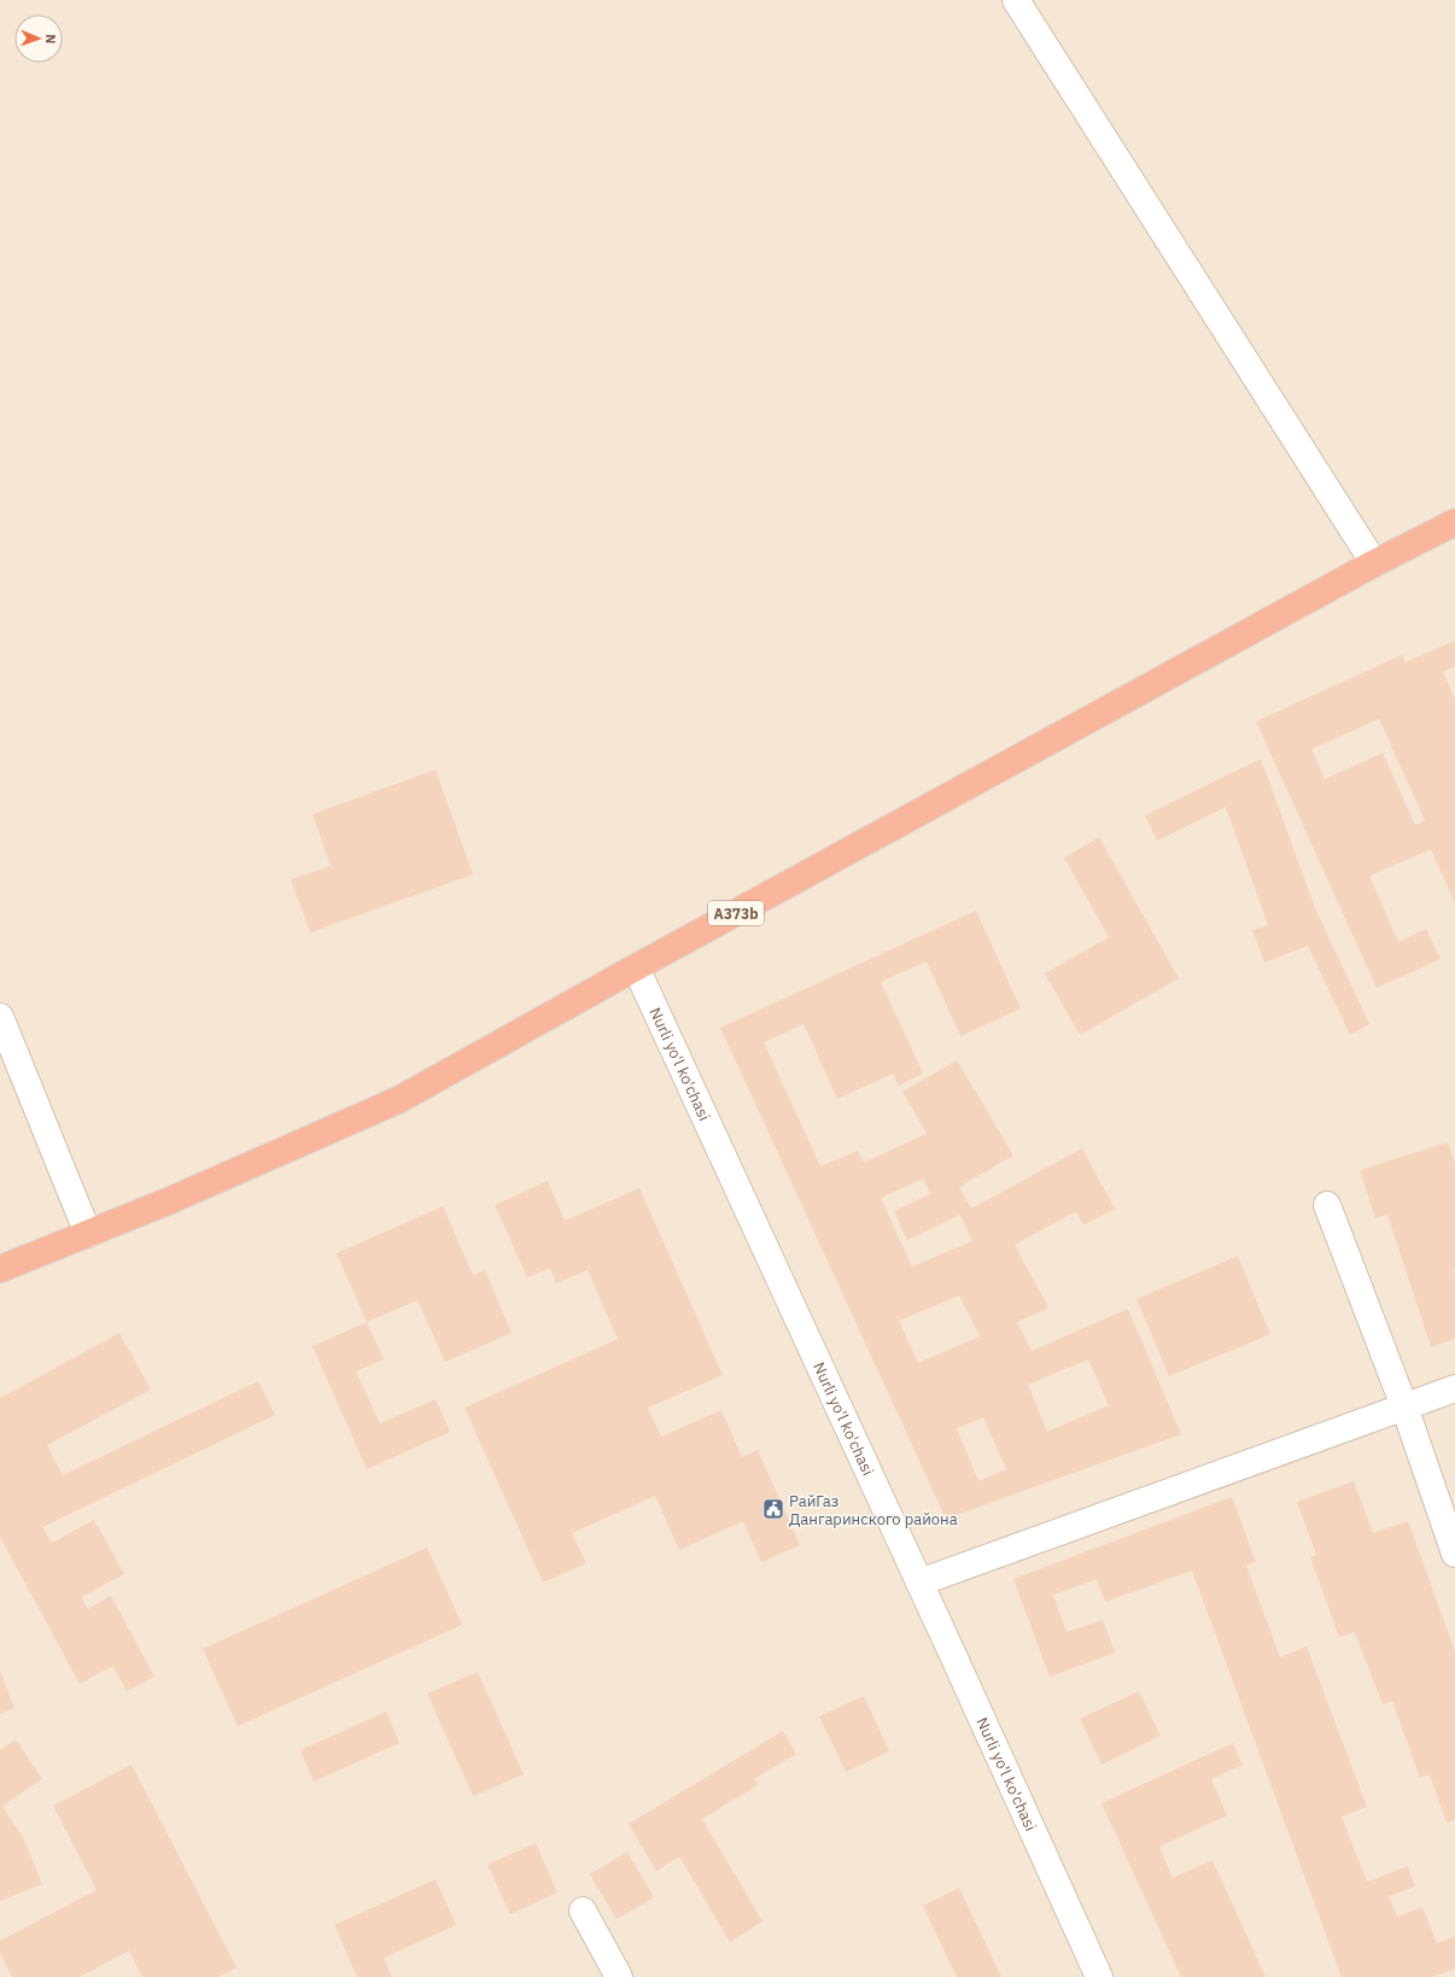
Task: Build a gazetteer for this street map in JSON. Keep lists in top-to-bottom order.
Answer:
{
  "streets": {
    "highway": ["A373b"],
    "street": ["Nurli yo'l ko'chasi"]
  },
  "crossings": [
    ["A373b", "Nurli yo'l ko'chasi"]
  ],
  "places": {
    "public building": ["РайГаз Дангаринского района"]
  },
  "north": "right"
}
